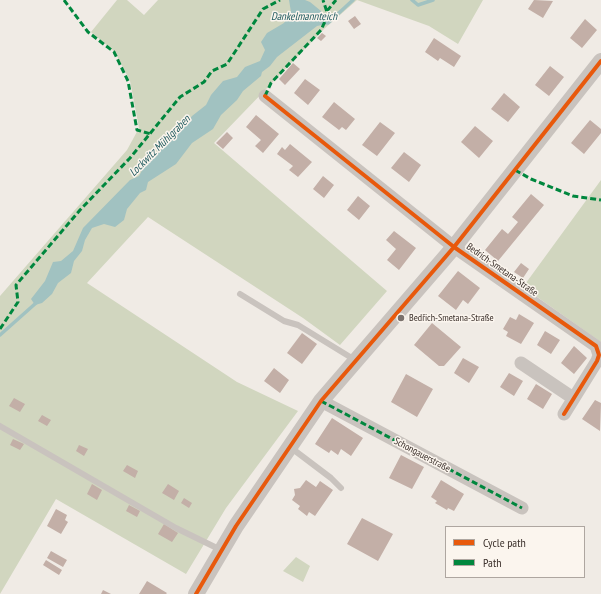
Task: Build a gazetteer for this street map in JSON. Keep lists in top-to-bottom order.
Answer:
{
  "streets": {
    "street": ["Bedrich-Smetana-Straße", "Schongauerstraße"]
  },
  "water": ["Dankelmannteich", "Lockwitz Mühlgraben"],
  "places": ["Bedřich-Smetana-Straße"],
  "legend": ["Cycle path", "Path"]
}
